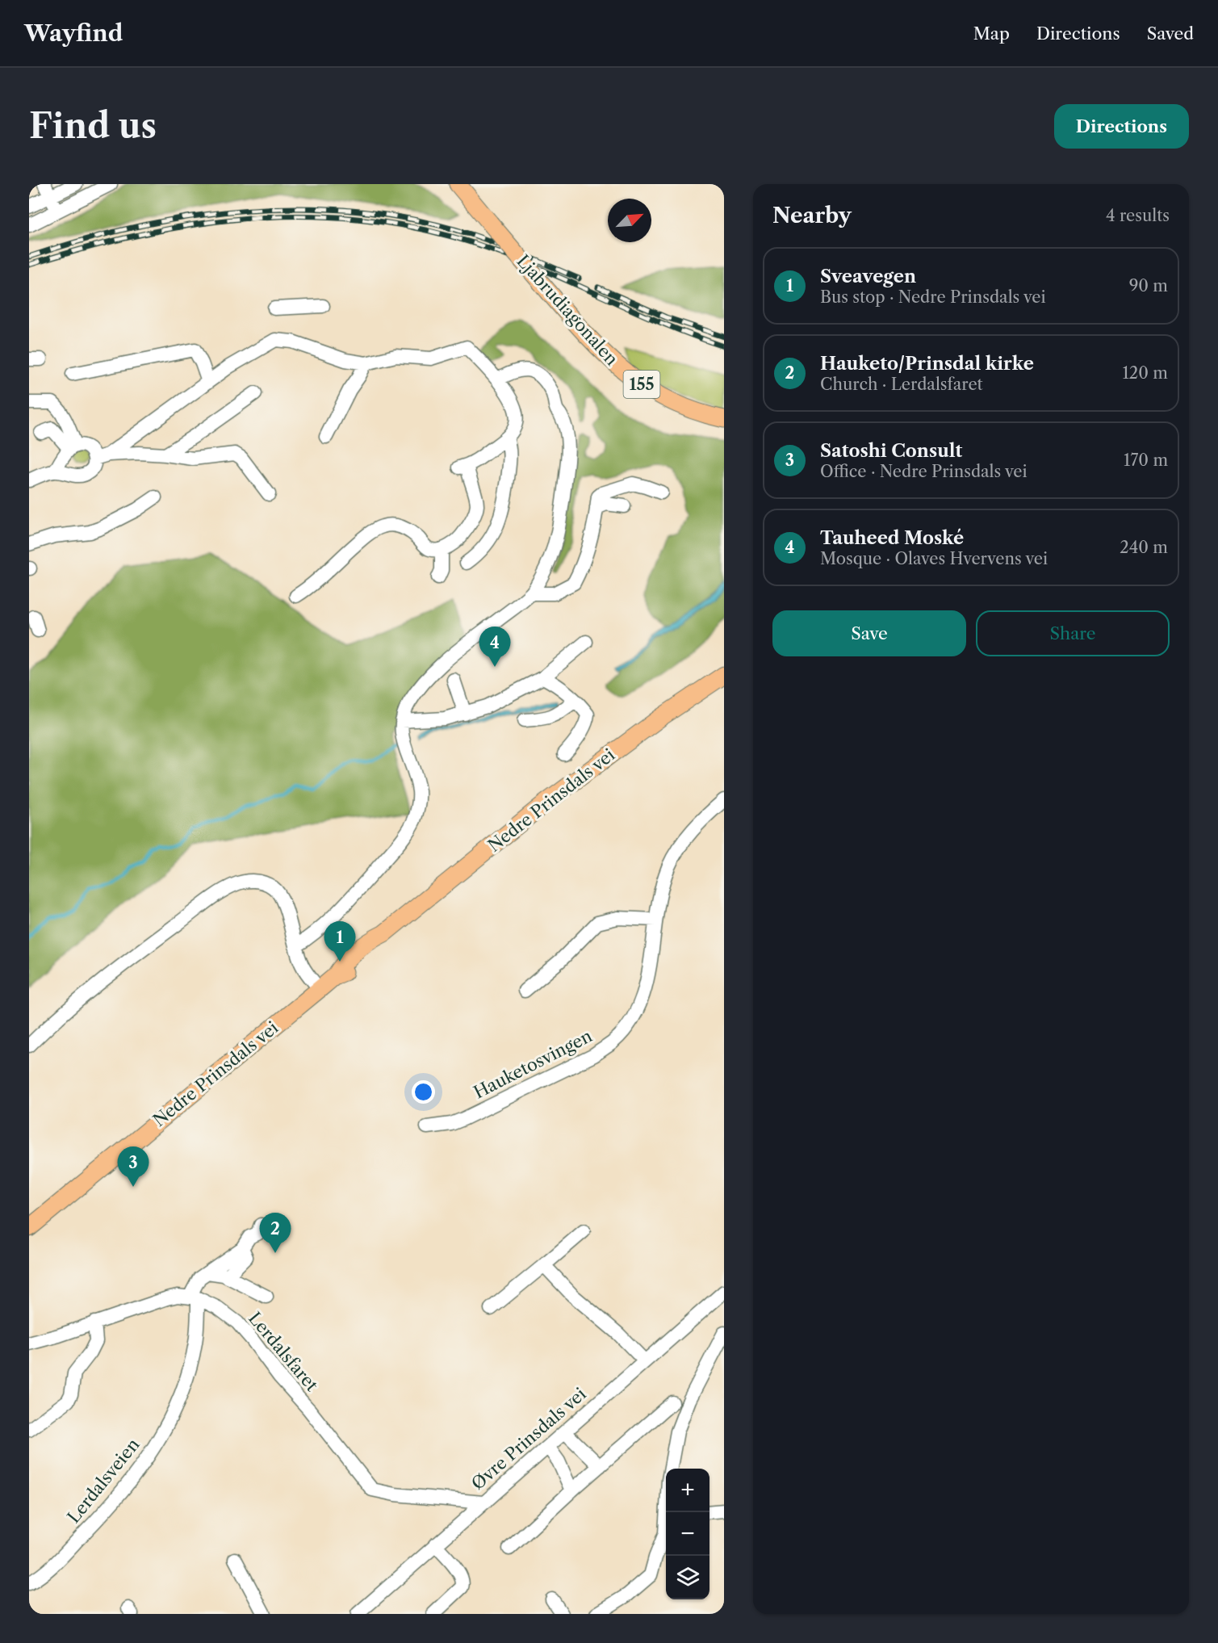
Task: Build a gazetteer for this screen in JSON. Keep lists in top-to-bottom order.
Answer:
{
  "streets": {
    "main road": ["Ljabrudiagonalen", "155", "Nedre Prinsdals vei"],
    "street": [
      "Hauketosvingen",
      "Lerdalsfaret",
      "Øvre Prinsdals vei",
      "Lerdalsveien"
    ]
  },
  "crossings": [
    ["Ljabrudiagonalen", "155"],
    ["Lerdalsfaret", "Øvre Prinsdals vei"],
    ["Lerdalsfaret", "Lerdalsveien"]
  ],
  "north": "top right",
  "page": {
    "header": "Wayfind",
    "nav": ["Map", "Directions", "Saved"],
    "buttons": [
      "Directions",
      ["Save", "Share"]
    ],
    "title": "Find us",
    "heading": ["Nearby", "4 results"],
    "list": [
      {
        "mark": "1",
        "name": "Sveavegen",
        "note": "Bus stop · Nedre Prinsdals vei",
        "value": "90 m"
      },
      {
        "mark": "2",
        "name": "Hauketo/Prinsdal kirke",
        "note": "Church · Lerdalsfaret",
        "value": "120 m"
      },
      {
        "mark": "3",
        "name": "Satoshi Consult",
        "note": "Office · Nedre Prinsdals vei",
        "value": "170 m"
      },
      {
        "mark": "4",
        "name": "Tauheed Moské",
        "note": "Mosque · Olaves Hvervens vei",
        "value": "240 m"
      }
    ],
    "pins": [
      "4",
      "1",
      "3",
      "2"
    ],
    "map_buttons": ["+", "−"]
  }
}
